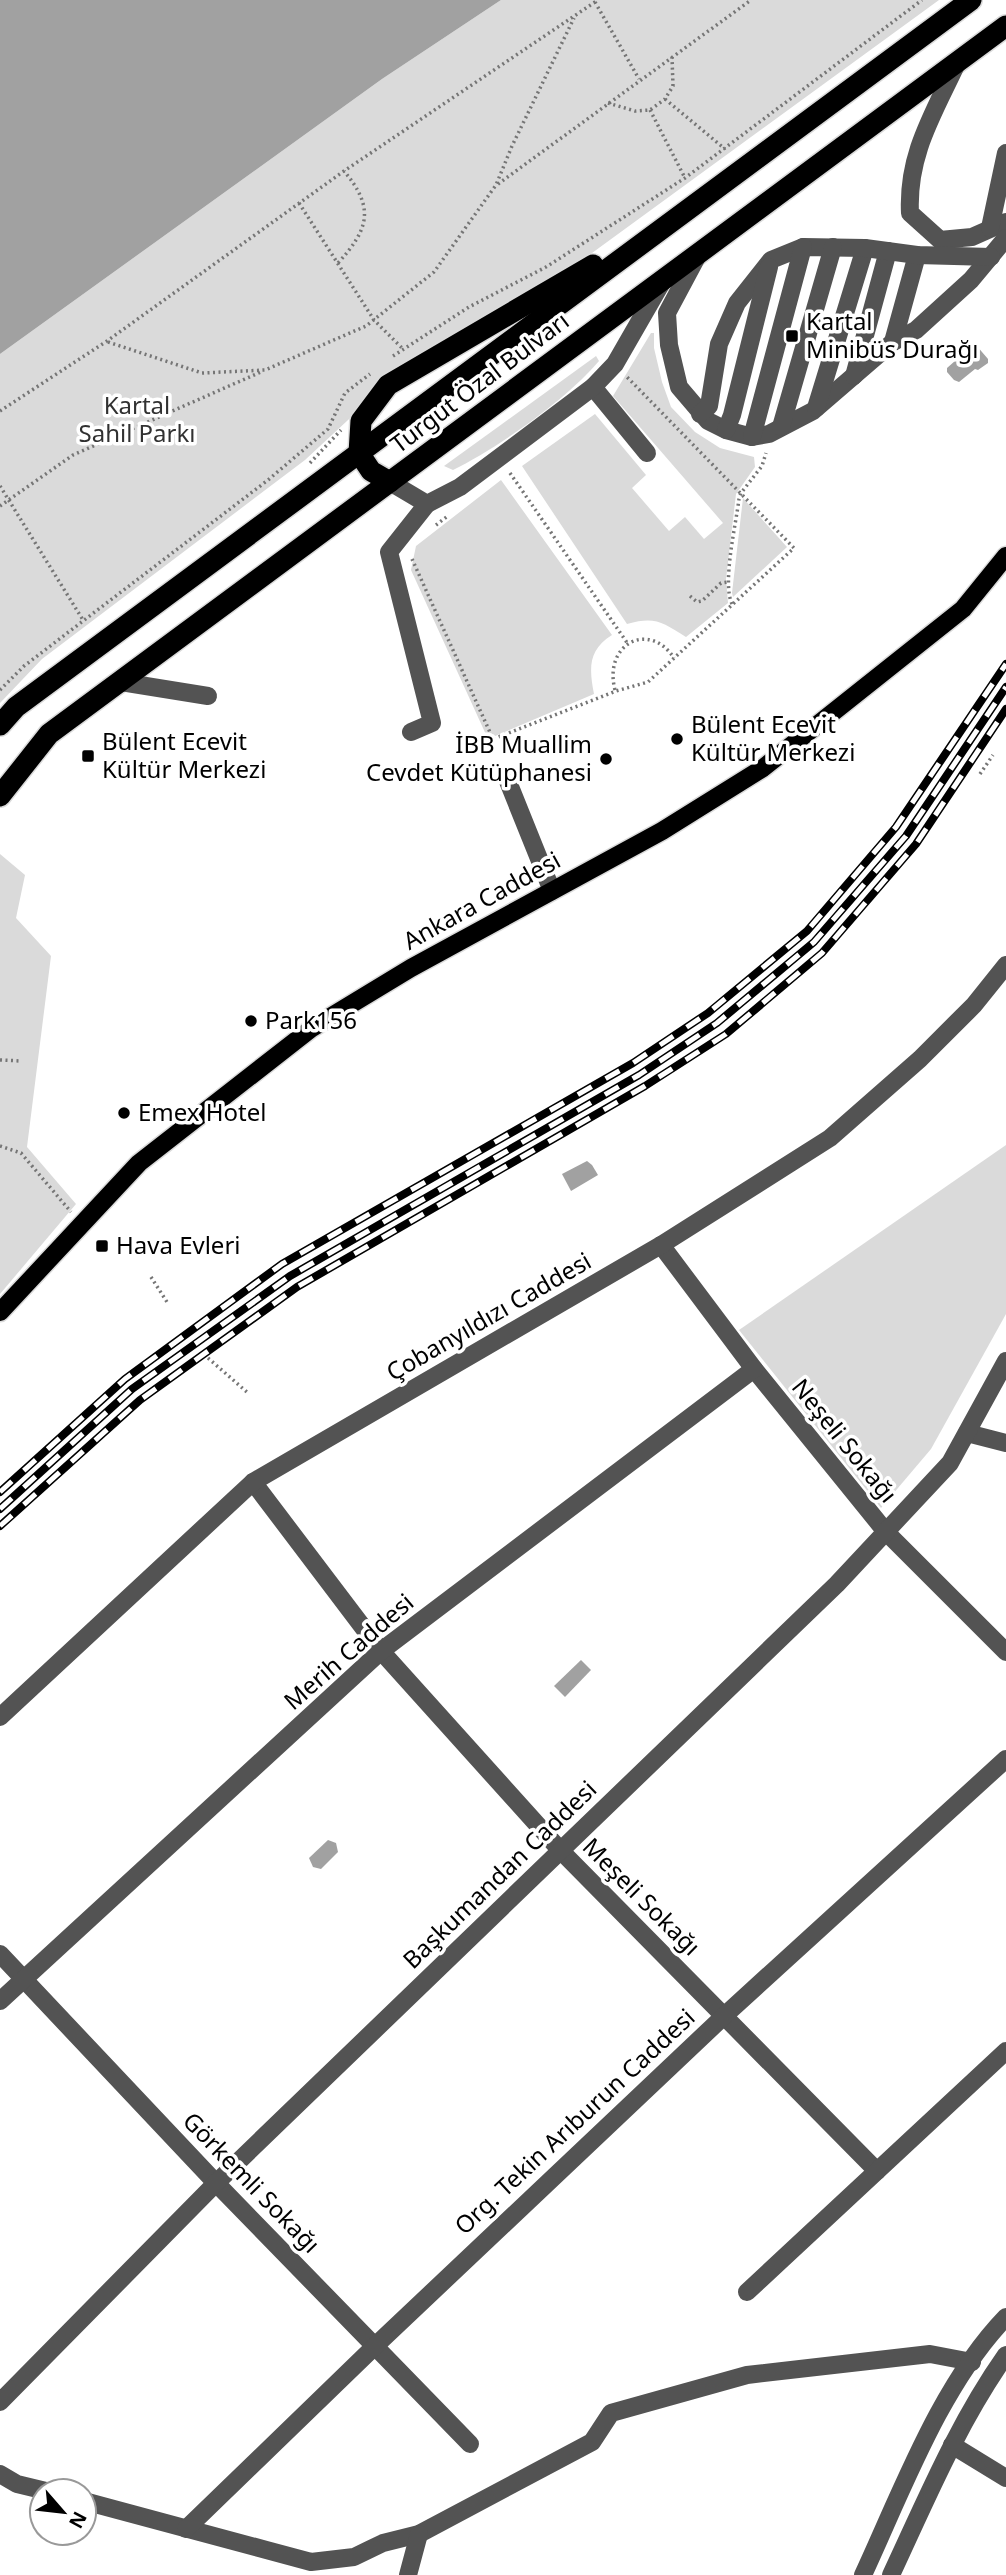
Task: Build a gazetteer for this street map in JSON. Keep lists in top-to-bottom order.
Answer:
{
  "streets": {
    "highway": ["Turgut Özal Bulvarı"],
    "main road": ["Ankara Caddesi"],
    "street": [
      "Çobanyıldızı Caddesi",
      "Neşeli Sokağı",
      "Merih Caddesi",
      "Başkumandan Caddesi",
      "Meşeli Sokağı",
      "Org. Tekin Arıburun Caddesi",
      "Görkemli Sokağı"
    ]
  },
  "crossings": [
    ["Çobanyıldızı Caddesi", "Neşeli Sokağı"],
    ["Çobanyıldızı Caddesi", "Meşeli Sokağı"],
    ["Neşeli Sokağı", "Merih Caddesi"],
    ["Neşeli Sokağı", "Başkumandan Caddesi"],
    ["Merih Caddesi", "Meşeli Sokağı"],
    ["Merih Caddesi", "Görkemli Sokağı"],
    ["Başkumandan Caddesi", "Meşeli Sokağı"],
    ["Başkumandan Caddesi", "Görkemli Sokağı"],
    ["Meşeli Sokağı", "Org. Tekin Arıburun Caddesi"],
    ["Org. Tekin Arıburun Caddesi", "Görkemli Sokağı"]
  ],
  "parks": ["Kartal Sahil Parkı"],
  "places": {
    "transit": ["Kartal Minibüs Durağı", "Bülent Ecevi̇t Kültür Merkezi̇", "Hava Evleri"],
    "other": [
      "Bülent Ecevit Kültür Merkezi",
      "İBB Muallim Cevdet Kütüphanesi",
      "Park156",
      "Emex Hotel"
    ]
  },
  "north": "bottom right"
}
